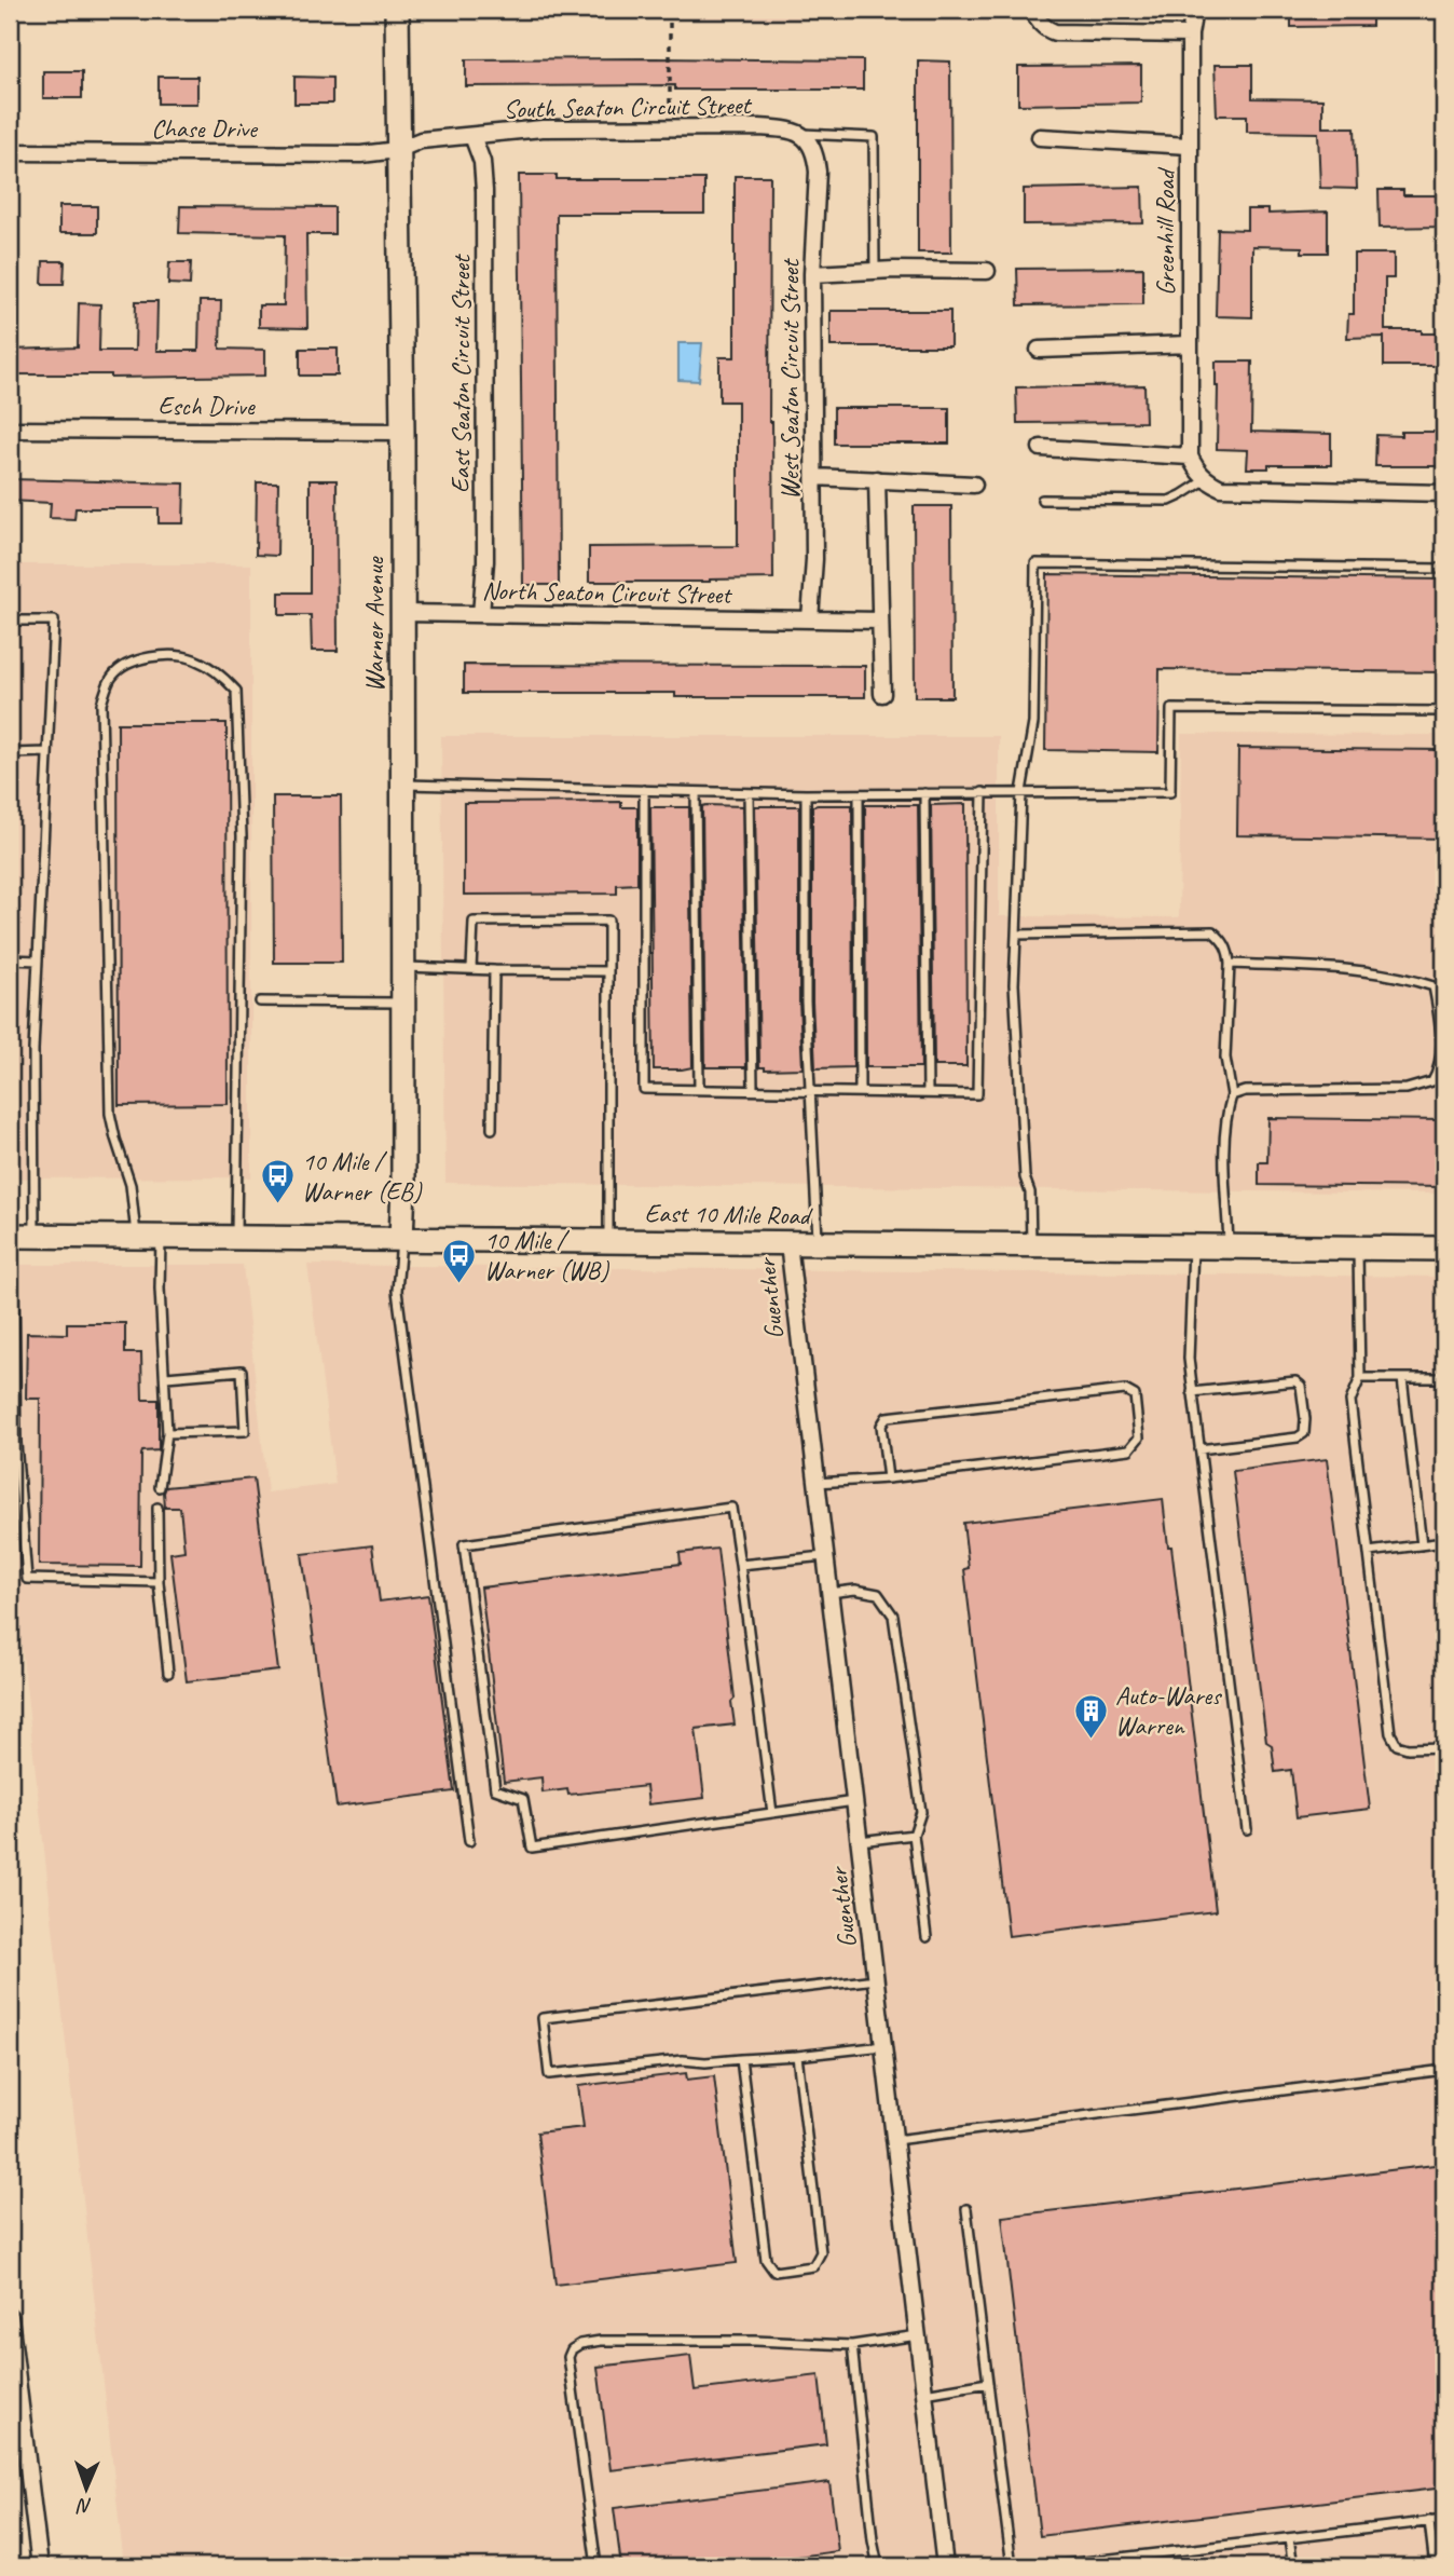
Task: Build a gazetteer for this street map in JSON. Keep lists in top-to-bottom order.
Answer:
{
  "streets": {
    "main road": ["Warner Avenue", "East 10 Mile Road"],
    "street": [
      "South Seaton Circuit Street",
      "Chase Drive",
      "Greenhill Road",
      "East Seaton Circuit Street",
      "West Seaton Circuit Street",
      "Esch Drive",
      "North Seaton Circuit Street",
      "Guenther"
    ]
  },
  "crossings": [
    ["South Seaton Circuit Street", "Chase Drive"],
    ["South Seaton Circuit Street", "East Seaton Circuit Street"],
    ["South Seaton Circuit Street", "West Seaton Circuit Street"],
    ["South Seaton Circuit Street", "Warner Avenue"],
    ["Chase Drive", "Warner Avenue"],
    ["East Seaton Circuit Street", "North Seaton Circuit Street"],
    ["West Seaton Circuit Street", "North Seaton Circuit Street"],
    ["Esch Drive", "Warner Avenue"],
    ["North Seaton Circuit Street", "Warner Avenue"],
    ["Warner Avenue", "East 10 Mile Road"],
    ["East 10 Mile Road", "Guenther"]
  ],
  "places": {
    "bus stop": ["10 Mile / Warner (EB)", "10 Mile / Warner (WB)"],
    "building": ["Auto-Wares Warren"]
  },
  "north": "bottom"
}
